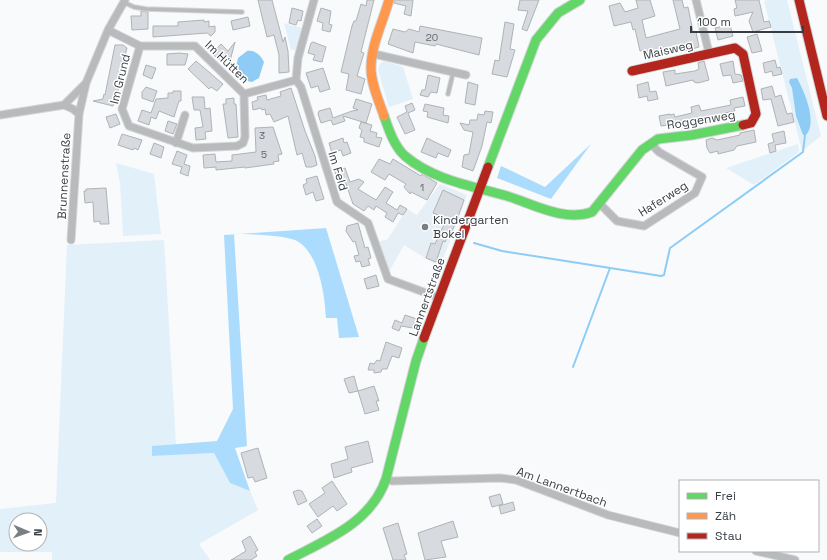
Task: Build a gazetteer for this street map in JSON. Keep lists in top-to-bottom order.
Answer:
{
  "streets": {
    "street": [
      "Maisweg",
      "Im Hütten",
      "Im Grund",
      "Roggenweg",
      "Im Feld",
      "Brunnenstraße",
      "Haferweg",
      "Lannertstraße",
      "Am Lannertbach"
    ]
  },
  "crossings": [
    ["Maisweg", "Roggenweg"],
    ["Im Hütten", "Im Grund"],
    ["Im Hütten", "Im Feld"],
    ["Im Grund", "Brunnenstraße"],
    ["Roggenweg", "Haferweg"],
    ["Roggenweg", "Lannertstraße"],
    ["Im Feld", "Lannertstraße"],
    ["Lannertstraße", "Am Lannertbach"]
  ],
  "places": ["Kindergarten Bokel"],
  "house_numbers": [
    "20",
    "3",
    "5",
    "1"
  ],
  "legend": ["Frei", "Zäh", "Stau"],
  "scale_bar": "100 m",
  "north": "right"
}
